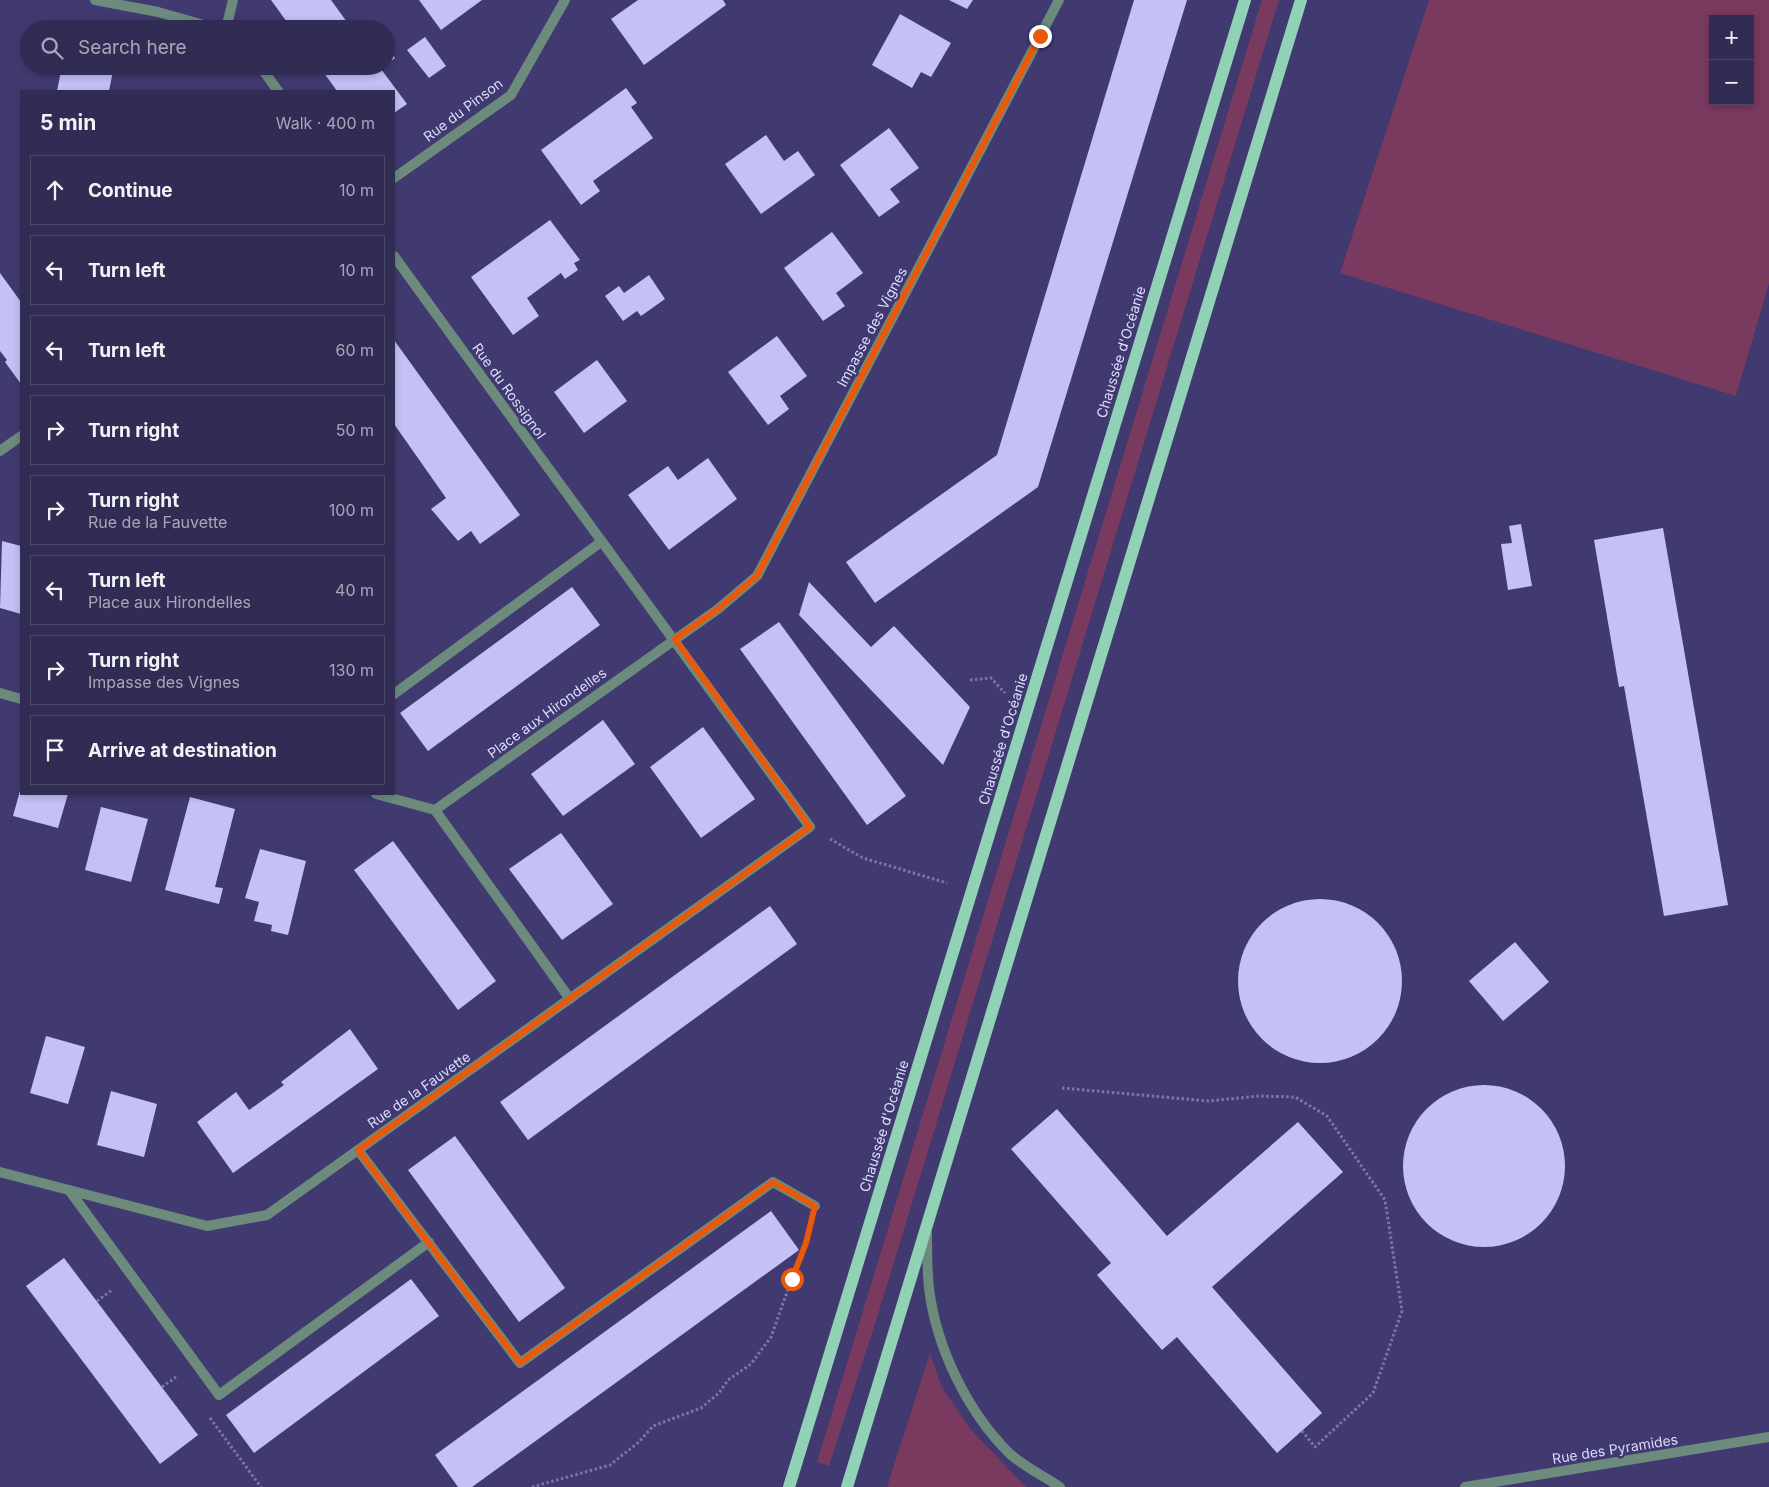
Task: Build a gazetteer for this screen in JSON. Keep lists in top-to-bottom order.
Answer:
{
  "streets": {
    "main road": ["Chaussée d'Océanie"],
    "street": [
      "Rue du Pinson",
      "Impasse des Vignes",
      "Rue du Rossignol",
      "Place aux Hirondelles",
      "Rue de la Fauvette",
      "Rue des Pyramides"
    ]
  },
  "crossings": [
    ["Impasse des Vignes", "Rue du Rossignol"],
    ["Impasse des Vignes", "Place aux Hirondelles"],
    ["Rue du Rossignol", "Place aux Hirondelles"]
  ],
  "page": {
    "map_buttons": ["+", "−"],
    "search": "Search here",
    "heading": ["5 min", "Walk · 400 m"],
    "list": [
      ["Continue", "10 m"],
      ["Turn left", "10 m"],
      ["Turn left", "60 m"],
      ["Turn right", "50 m"],
      ["Turn right", "Rue de la Fauvette", "100 m"],
      ["Turn left", "Place aux Hirondelles", "40 m"],
      ["Turn right", "Impasse des Vignes", "130 m"],
      "Arrive at destination"
    ]
  }
}
